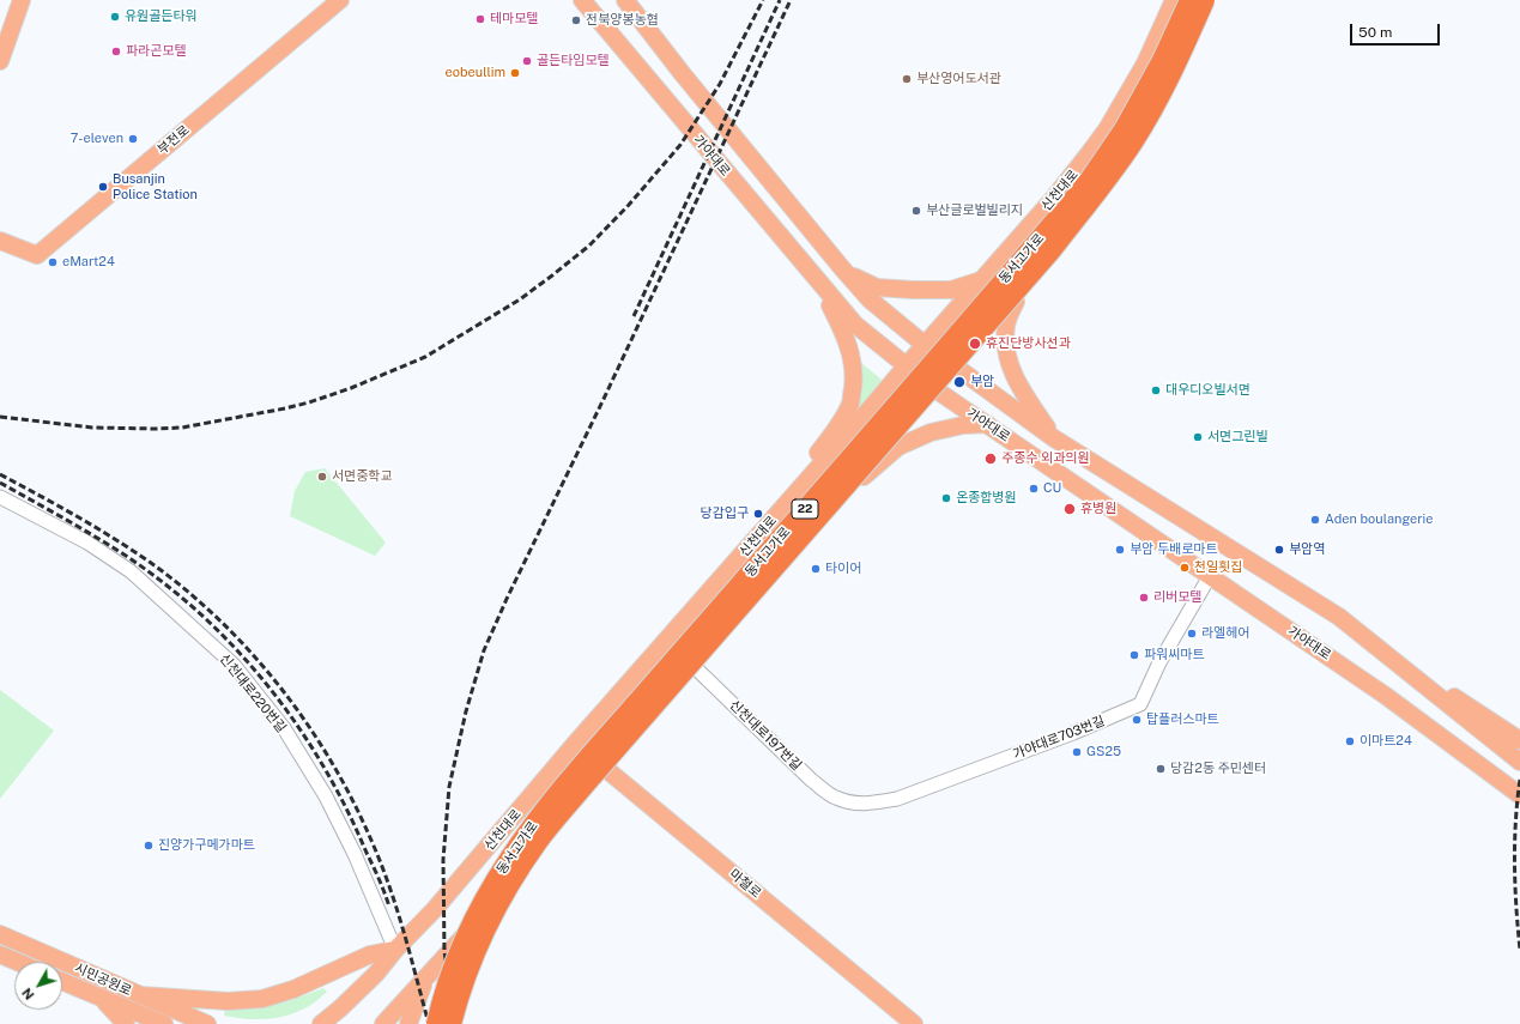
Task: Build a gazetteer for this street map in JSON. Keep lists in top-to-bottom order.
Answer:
{
  "streets": {
    "highway": ["동서고가로", "22"],
    "main road": [
      "부전로",
      "가야대로",
      "신천대로",
      "마철로",
      "시민공원로"
    ],
    "street": ["신천대로220번길", "신천대로197번길", "가야대로703번길"]
  },
  "crossings": [
    ["가야대로", "신천대로"],
    ["가야대로", "가야대로703번길"],
    ["신천대로", "신천대로220번길"],
    ["신천대로", "마철로"],
    ["신천대로197번길", "가야대로703번길"]
  ],
  "places": [
    "유원골든타워",
    "테마모텔",
    "전북양봉농협",
    "파라곤모텔",
    "골든타임모텔",
    "eobeullim",
    "부산영어도서관",
    "7-eleven",
    "Busanjin Police Station",
    "부산글로벌빌리지",
    "eMart24",
    "휴진단방사선과",
    "부암",
    "대우디오빌서면",
    "서면그린빌",
    "주종수 외과의원",
    "서면중학교",
    "CU",
    "온종합병원",
    "휴병원",
    "당감입구",
    "Aden boulangerie",
    "부암 두배로마트",
    "부암역",
    "천일횟집",
    "타이어",
    "리버모텔",
    "라엘헤어",
    "파워씨마트",
    "탑플러스마트",
    "이마트24",
    "GS25",
    "당감2동 주민센터",
    "진양가구메가마트"
  ],
  "scale_bar": "50 m",
  "north": "bottom left"
}
